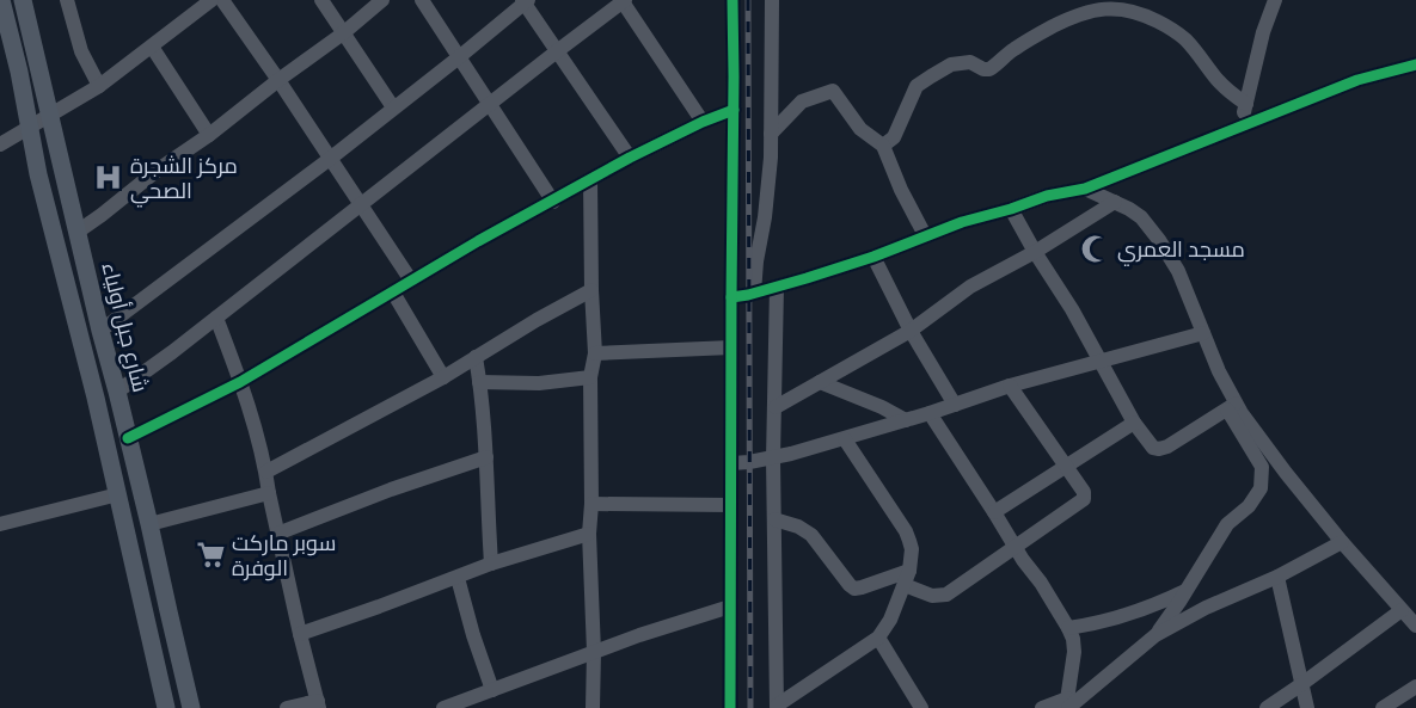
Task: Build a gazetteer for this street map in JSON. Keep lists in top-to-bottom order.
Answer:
{
  "streets": {
    "main road": ["شارع جبل أولياء"]
  },
  "places": {
    "hospital": ["مركز الشجرة الصحي"],
    "mosque": ["مسجد العمري"],
    "supermarket": ["سوبر ماركت الوفرة"]
  }
}
